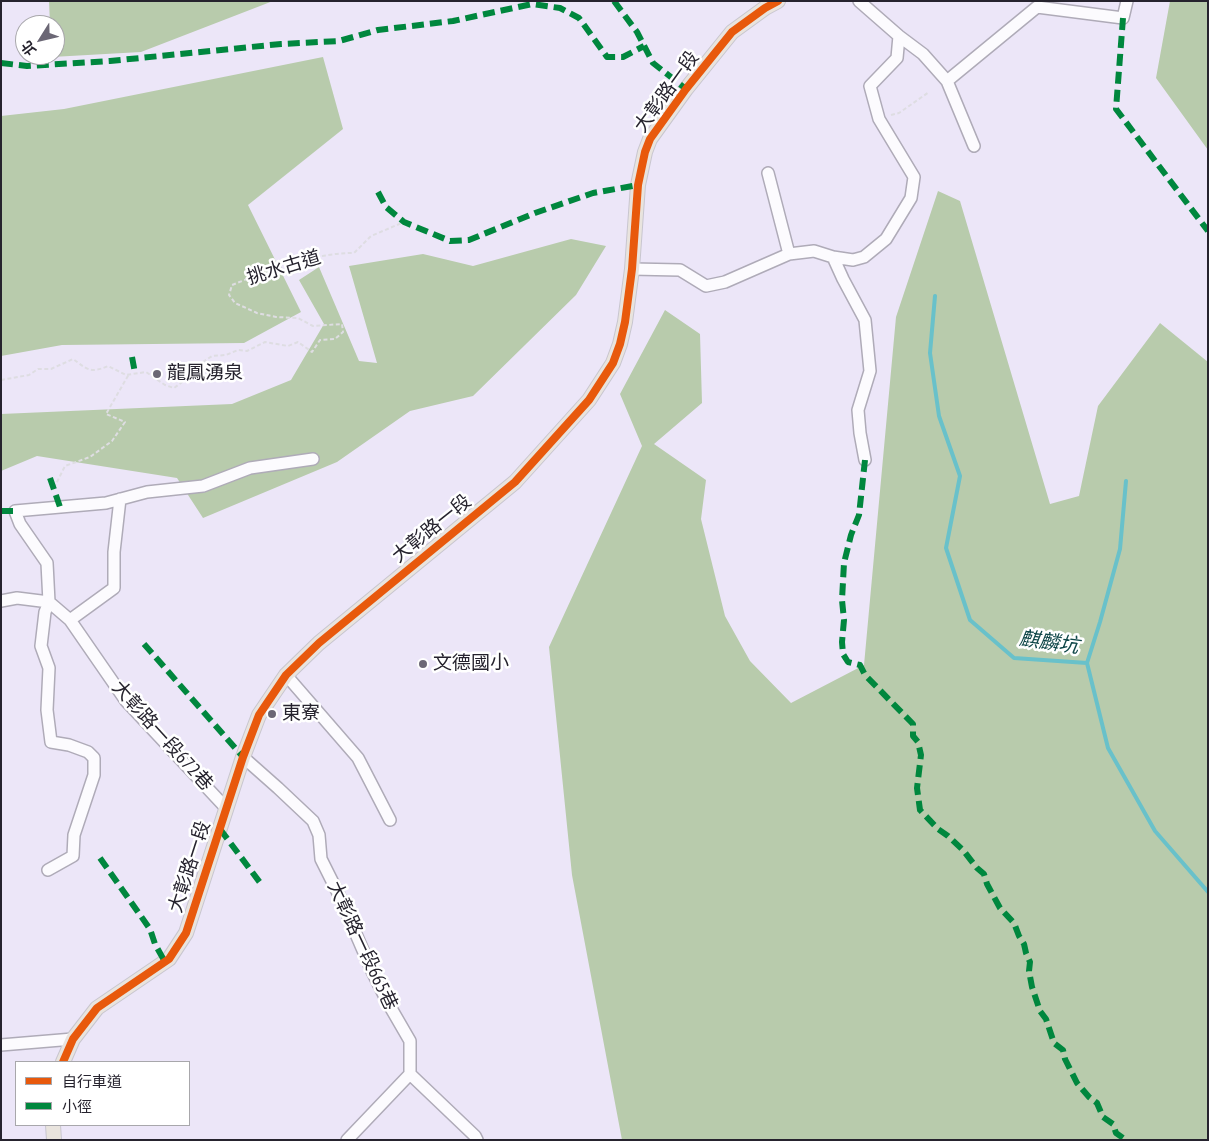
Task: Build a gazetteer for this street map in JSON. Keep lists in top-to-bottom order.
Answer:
{
  "streets": {
    "main road": ["大彰路一段"],
    "lane": ["大彰路一段672巷", "大彰路一段665巷"],
    "path": ["挑水古道"]
  },
  "crossings": [
    ["大彰路一段", "大彰路一段672巷"],
    ["大彰路一段", "大彰路一段665巷"]
  ],
  "water": ["麒麟坑"],
  "places": ["龍鳳湧泉", "文德國小", "東寮"],
  "legend": ["自行車道", "小徑"],
  "north": "bottom left"
}
